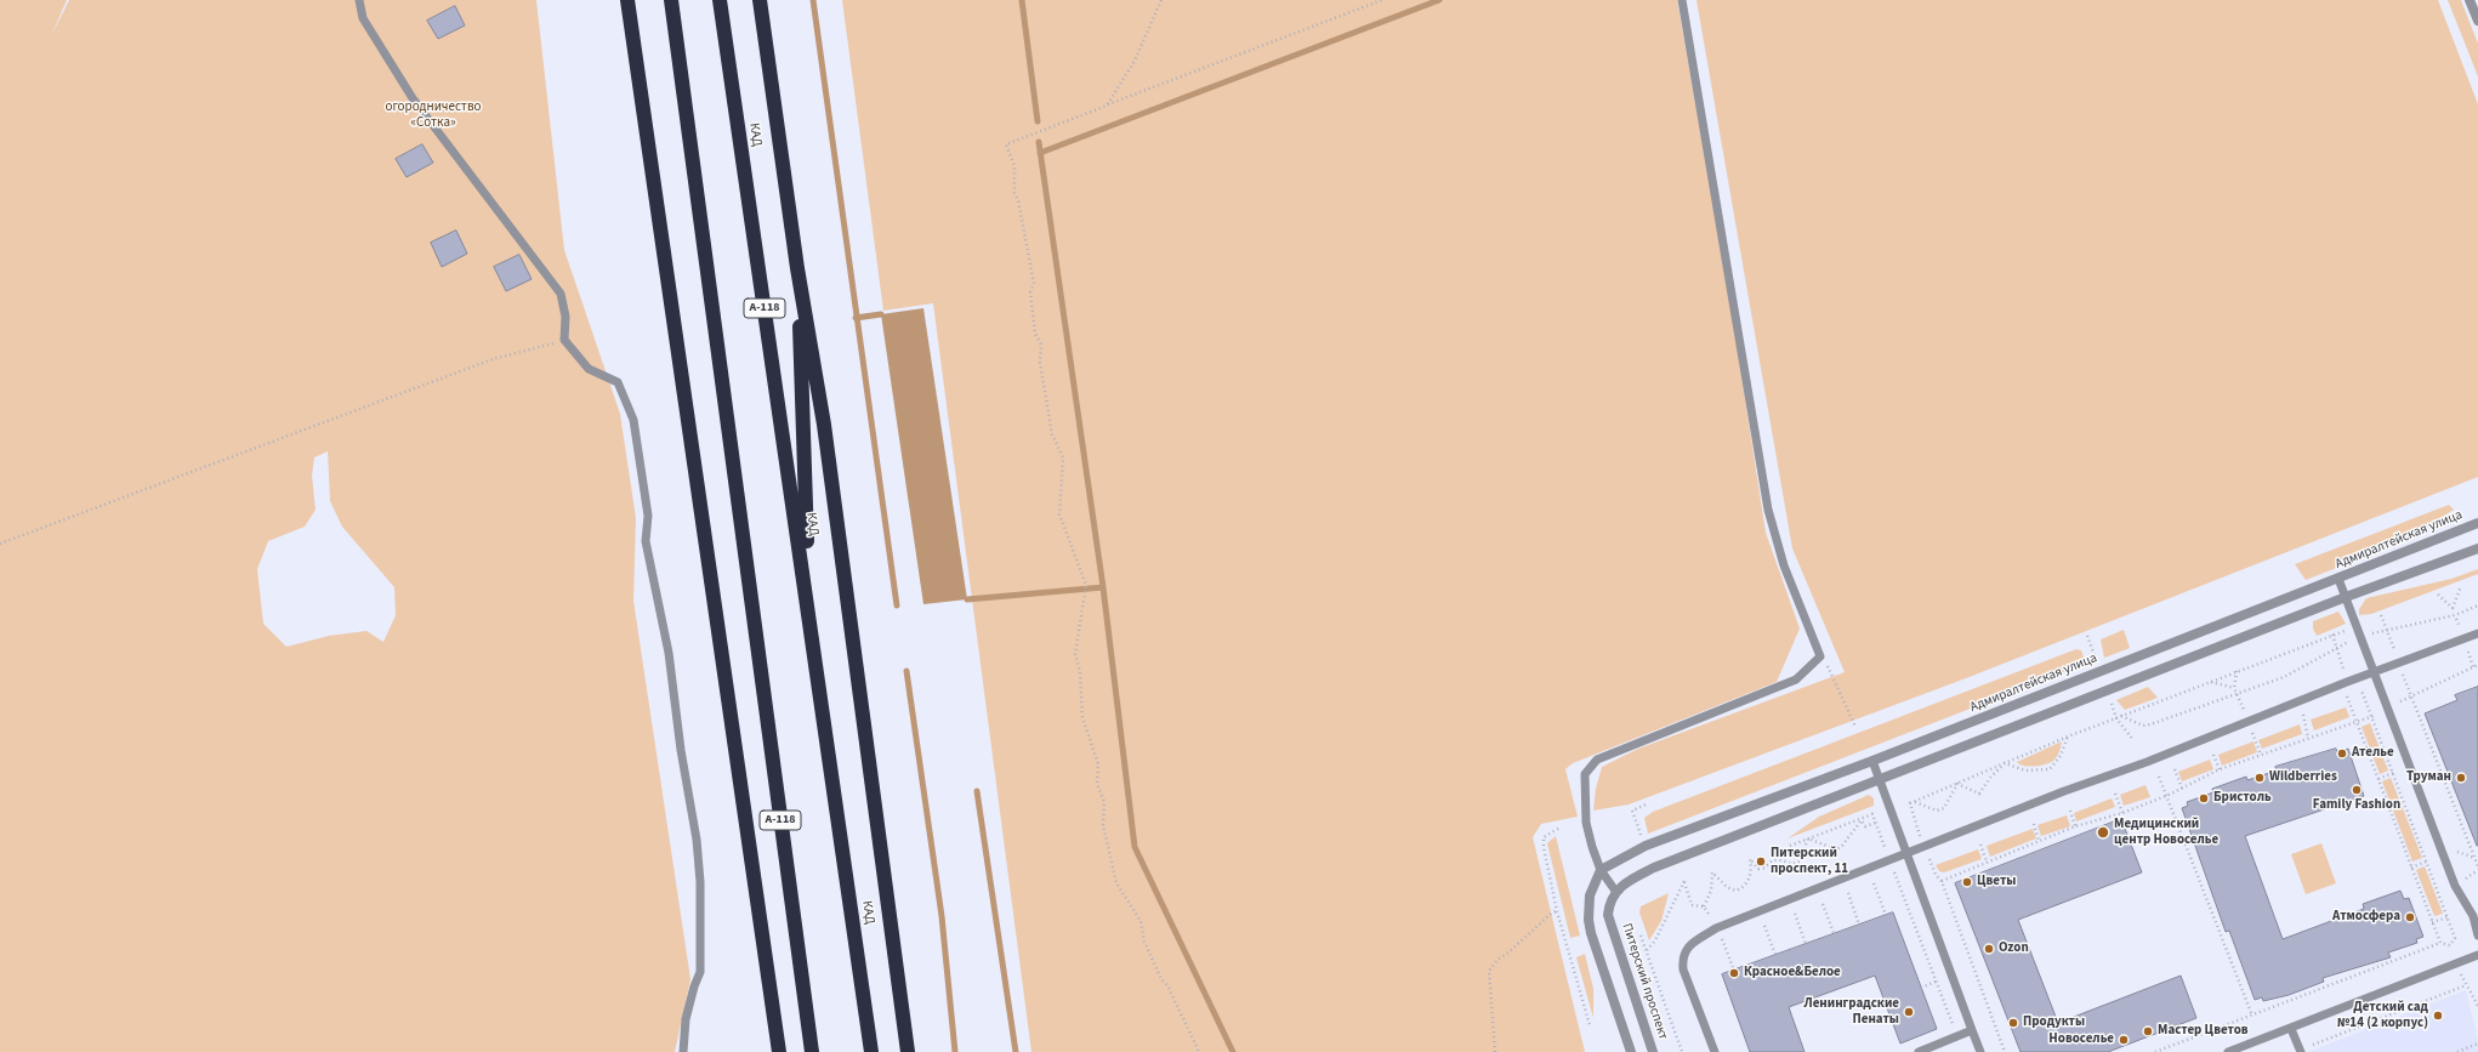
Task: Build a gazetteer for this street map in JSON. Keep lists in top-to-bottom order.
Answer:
{
  "streets": {
    "highway": ["КАД", "А-118"],
    "street": ["Адмиралтейская улица", "Питерский проспект"]
  },
  "parks": ["огородничество «Сотка»"],
  "places": [
    "Ателье",
    "Wildberries",
    "Труман",
    "Family Fashion",
    "Бристоль",
    "Медицинский центр Новоселье",
    "Питерский проспект, 11",
    "Цветы",
    "Атмосфера",
    "Ozon",
    "Красное&Белое",
    "Ленинградские Пенаты",
    "Детский сад №14 (2 корпус)",
    "Продукты",
    "Мастер Цветов",
    "Новоселье"
  ]
}
